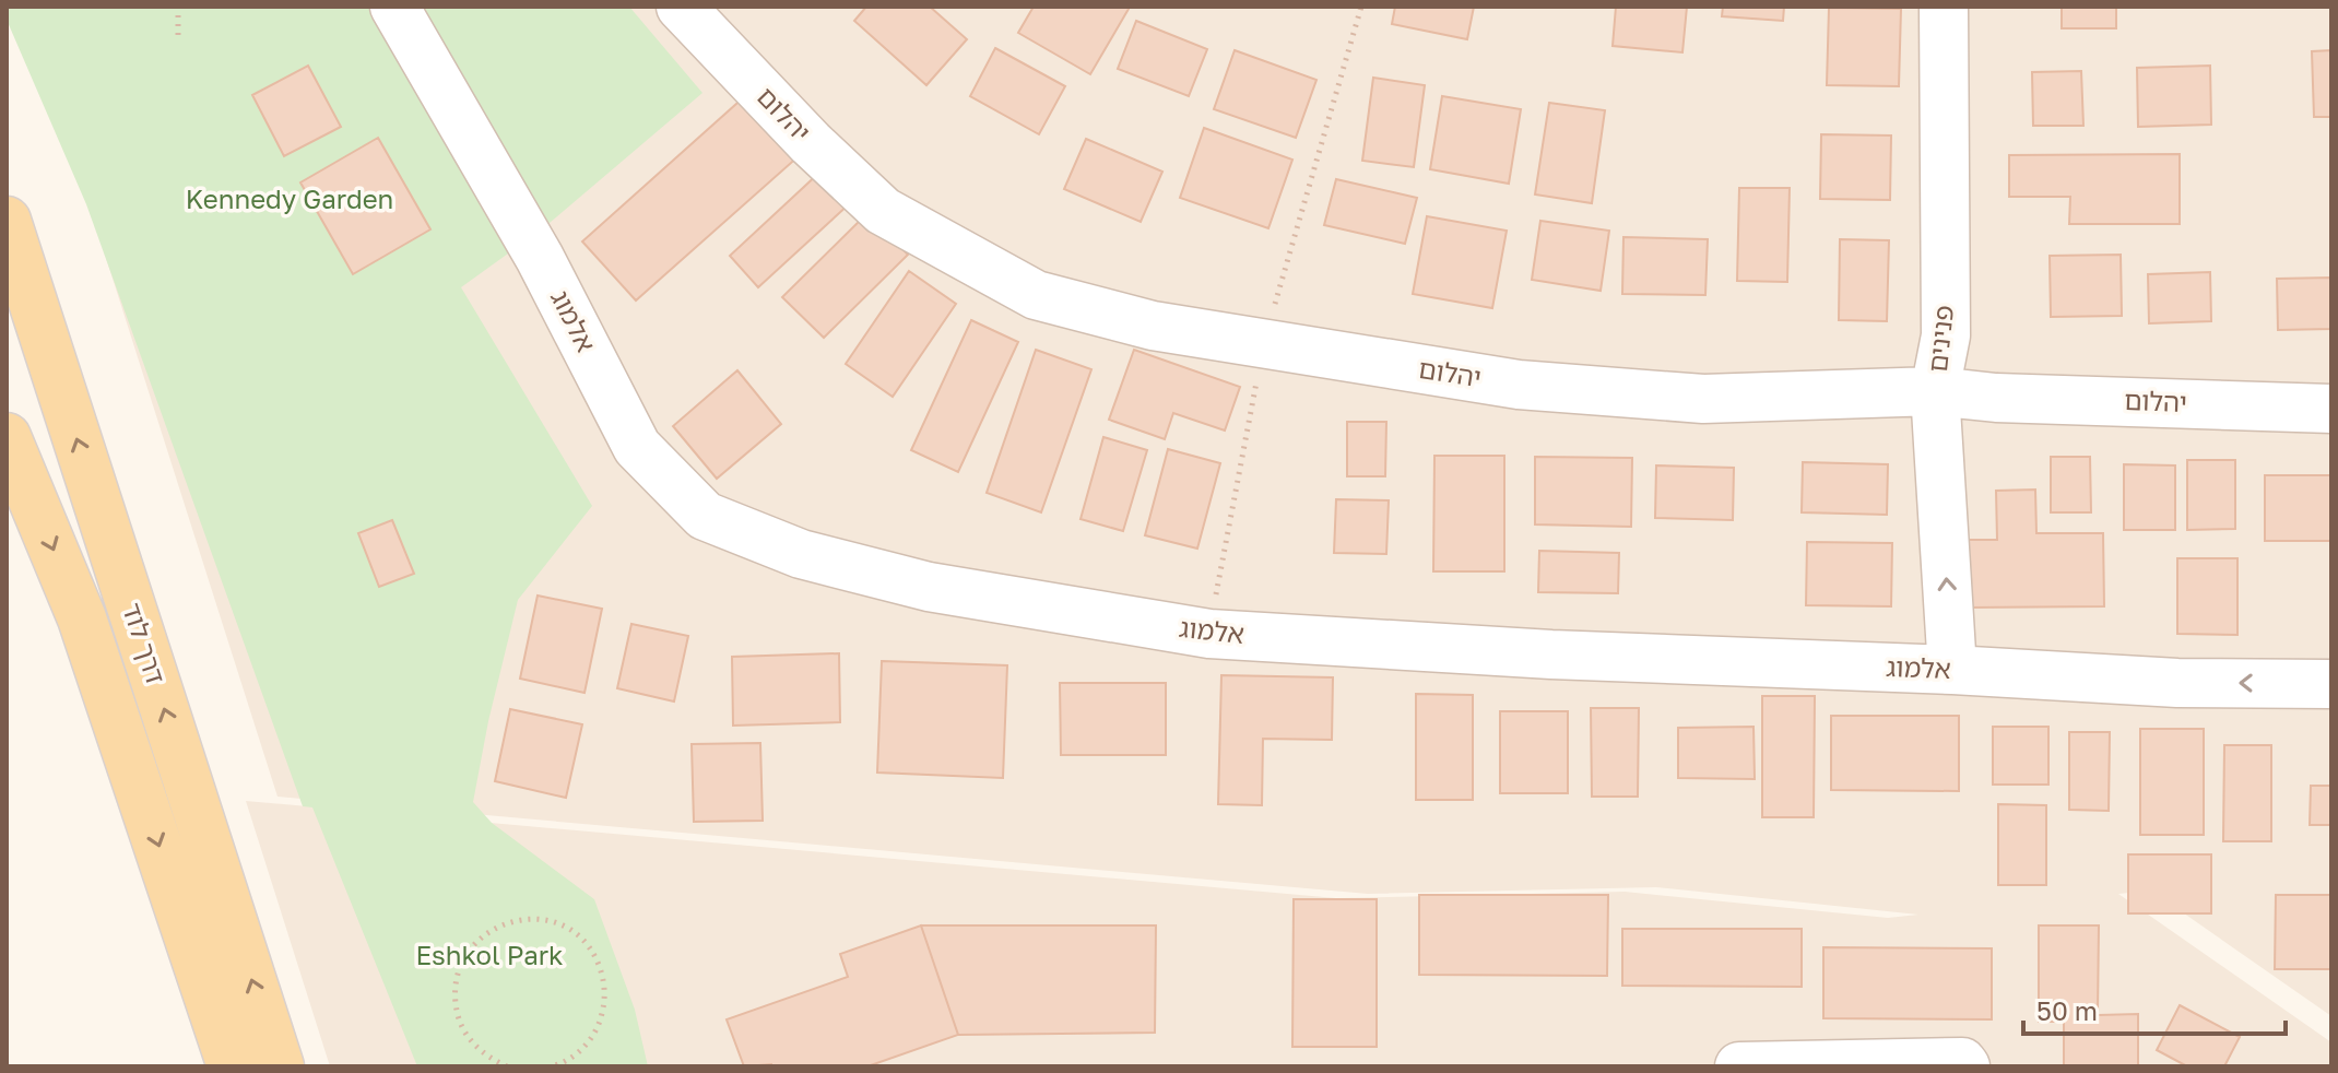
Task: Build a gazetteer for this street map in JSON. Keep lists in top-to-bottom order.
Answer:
{
  "streets": {
    "main road": ["דרך לוד"],
    "street": ["יהלום", "אלמוג", "פנינים"]
  },
  "crossings": [
    ["יהלום", "פנינים"],
    ["אלמוג", "פנינים"]
  ],
  "one_way": ["פנינים"],
  "parks": ["Kennedy Garden", "Eshkol Park"],
  "scale_bar": "50 m"
}
